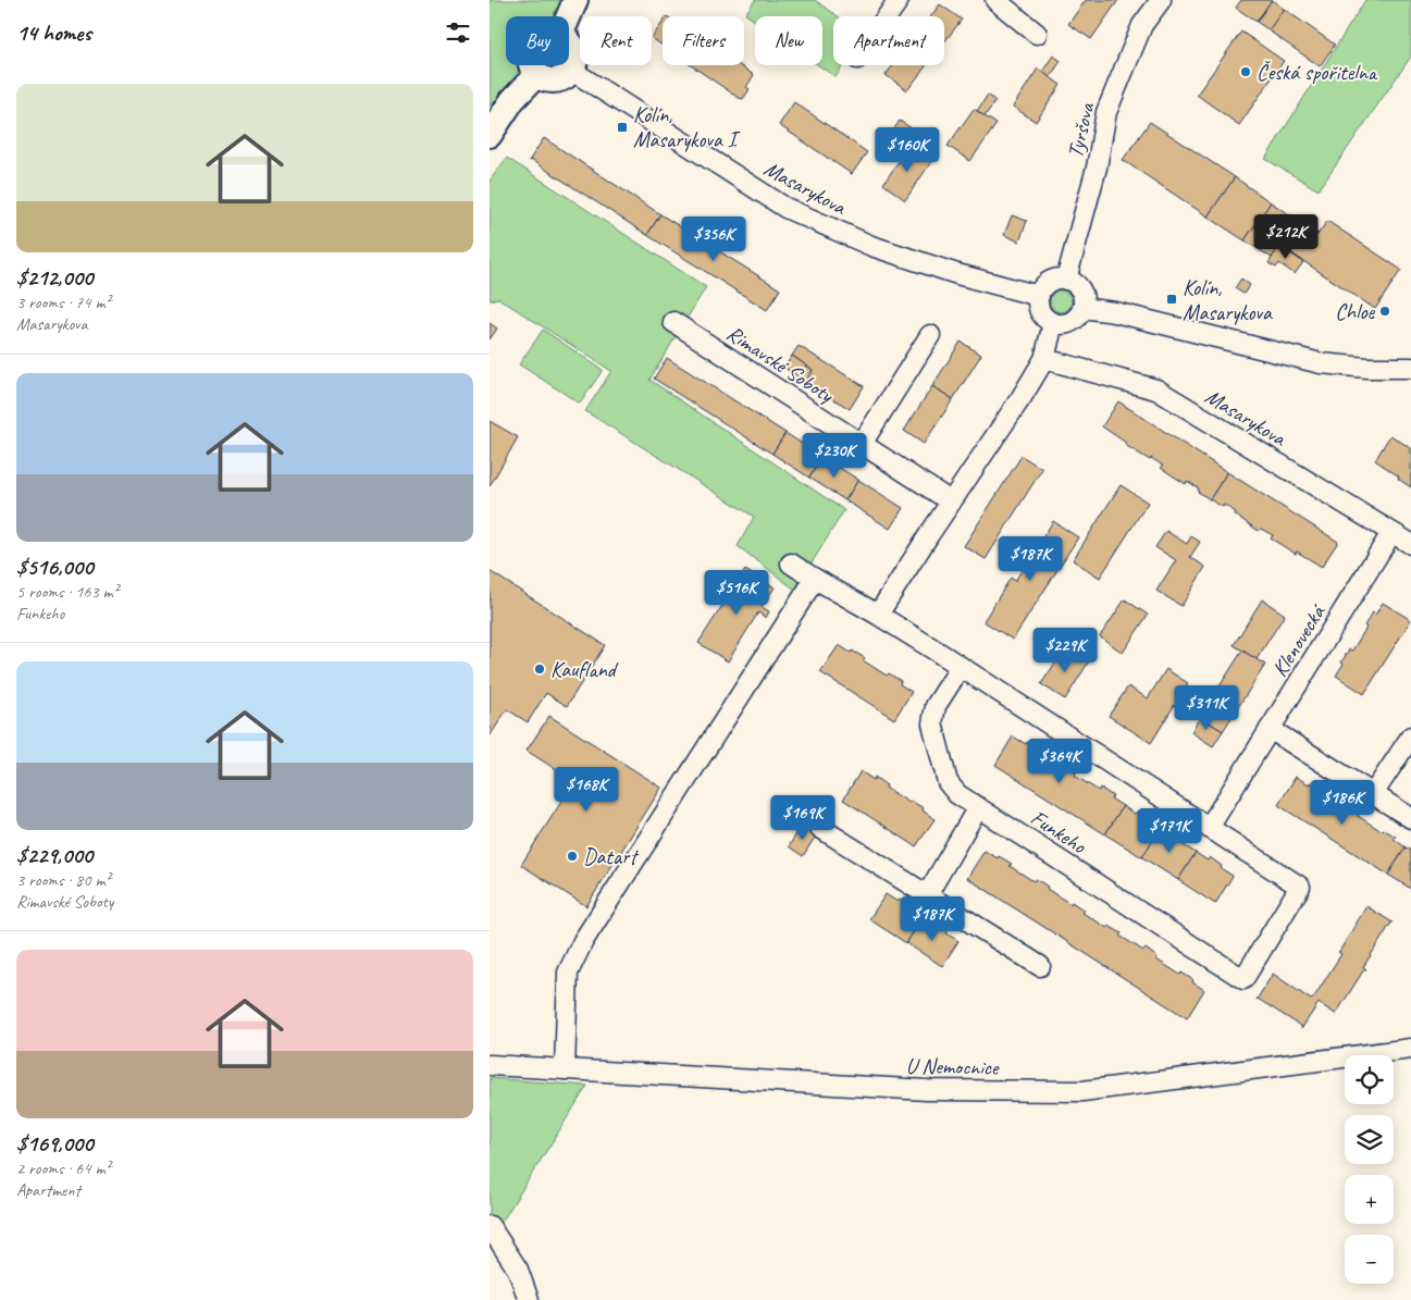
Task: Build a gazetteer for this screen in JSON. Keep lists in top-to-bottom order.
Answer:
{
  "streets": {
    "street": [
      "Tyršova",
      "Masarykova",
      "Rimavské Soboty",
      "Klenovecká",
      "Funkeho",
      "U Nemocnice"
    ]
  },
  "crossings": [
    ["Tyršova", "Masarykova"],
    ["Masarykova", "Klenovecká"],
    ["Klenovecká", "Funkeho"]
  ],
  "places": {
    "other": [
      "Česká spořitelna",
      "Chloe",
      "Kaufland",
      "Datart"
    ],
    "transit": ["Kolín, Masarykova I", "Kolín, Masarykova"]
  },
  "page": {
    "heading": "14 homes",
    "chip": [
      "Buy",
      "Rent",
      "Filters",
      "New",
      "Apartment"
    ],
    "list": [
      {
        "name": "$212,000",
        "note": "3 rooms · 74 m² · Masarykova"
      },
      {
        "name": "$516,000",
        "note": "5 rooms · 163 m² · Funkeho"
      },
      {
        "name": "$229,000",
        "note": "3 rooms · 80 m² · Rimavské Soboty"
      },
      {
        "name": "$169,000",
        "note": "2 rooms · 64 m² · Apartment"
      }
    ],
    "price": [
      "$160K",
      "$212K",
      "$356K",
      "$230K",
      "$187K",
      "$516K",
      "$229K",
      "$311K",
      "$364K",
      "$168K",
      "$186K",
      "$169K",
      "$171K",
      "$187K"
    ],
    "map_buttons": ["+", "−"]
  }
}
